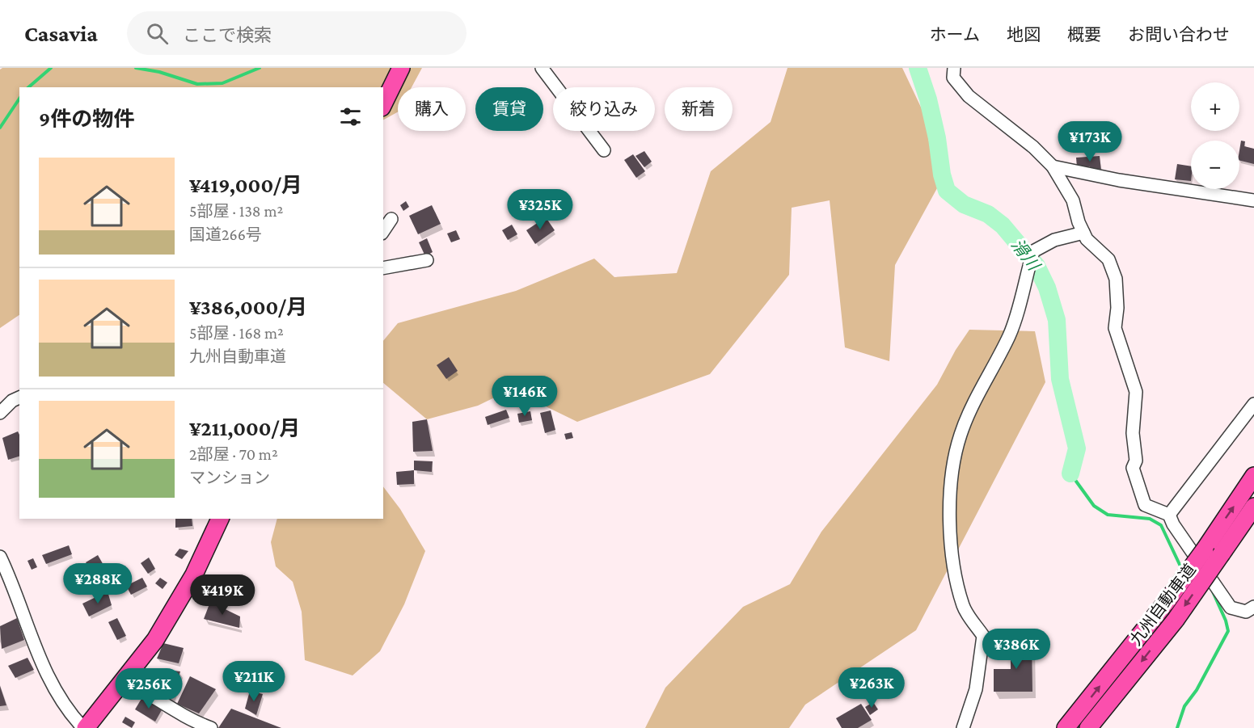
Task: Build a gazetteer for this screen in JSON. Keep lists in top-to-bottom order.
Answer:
{
  "streets": {
    "highway": ["九州自動車道"]
  },
  "water": ["滑川"],
  "page": {
    "header": "Casavia",
    "search": "ここで検索",
    "nav": [
      "ホーム",
      "地図",
      "概要",
      "お問い合わせ"
    ],
    "map_buttons": ["+", "−"],
    "chip": [
      "購入",
      "賃貸",
      "絞り込み",
      "新着"
    ],
    "heading": "9件の物件",
    "price": [
      "¥173K",
      "¥325K",
      "¥146K",
      "¥288K",
      "¥419K",
      "¥386K",
      "¥211K",
      "¥263K",
      "¥256K"
    ],
    "list": [
      {
        "name": "¥419,000/月",
        "note": "5部屋 · 138 m² · 国道266号"
      },
      {
        "name": "¥386,000/月",
        "note": "5部屋 · 168 m² · 九州自動車道"
      },
      {
        "name": "¥211,000/月",
        "note": "2部屋 · 70 m² · マンション"
      }
    ]
  }
}
